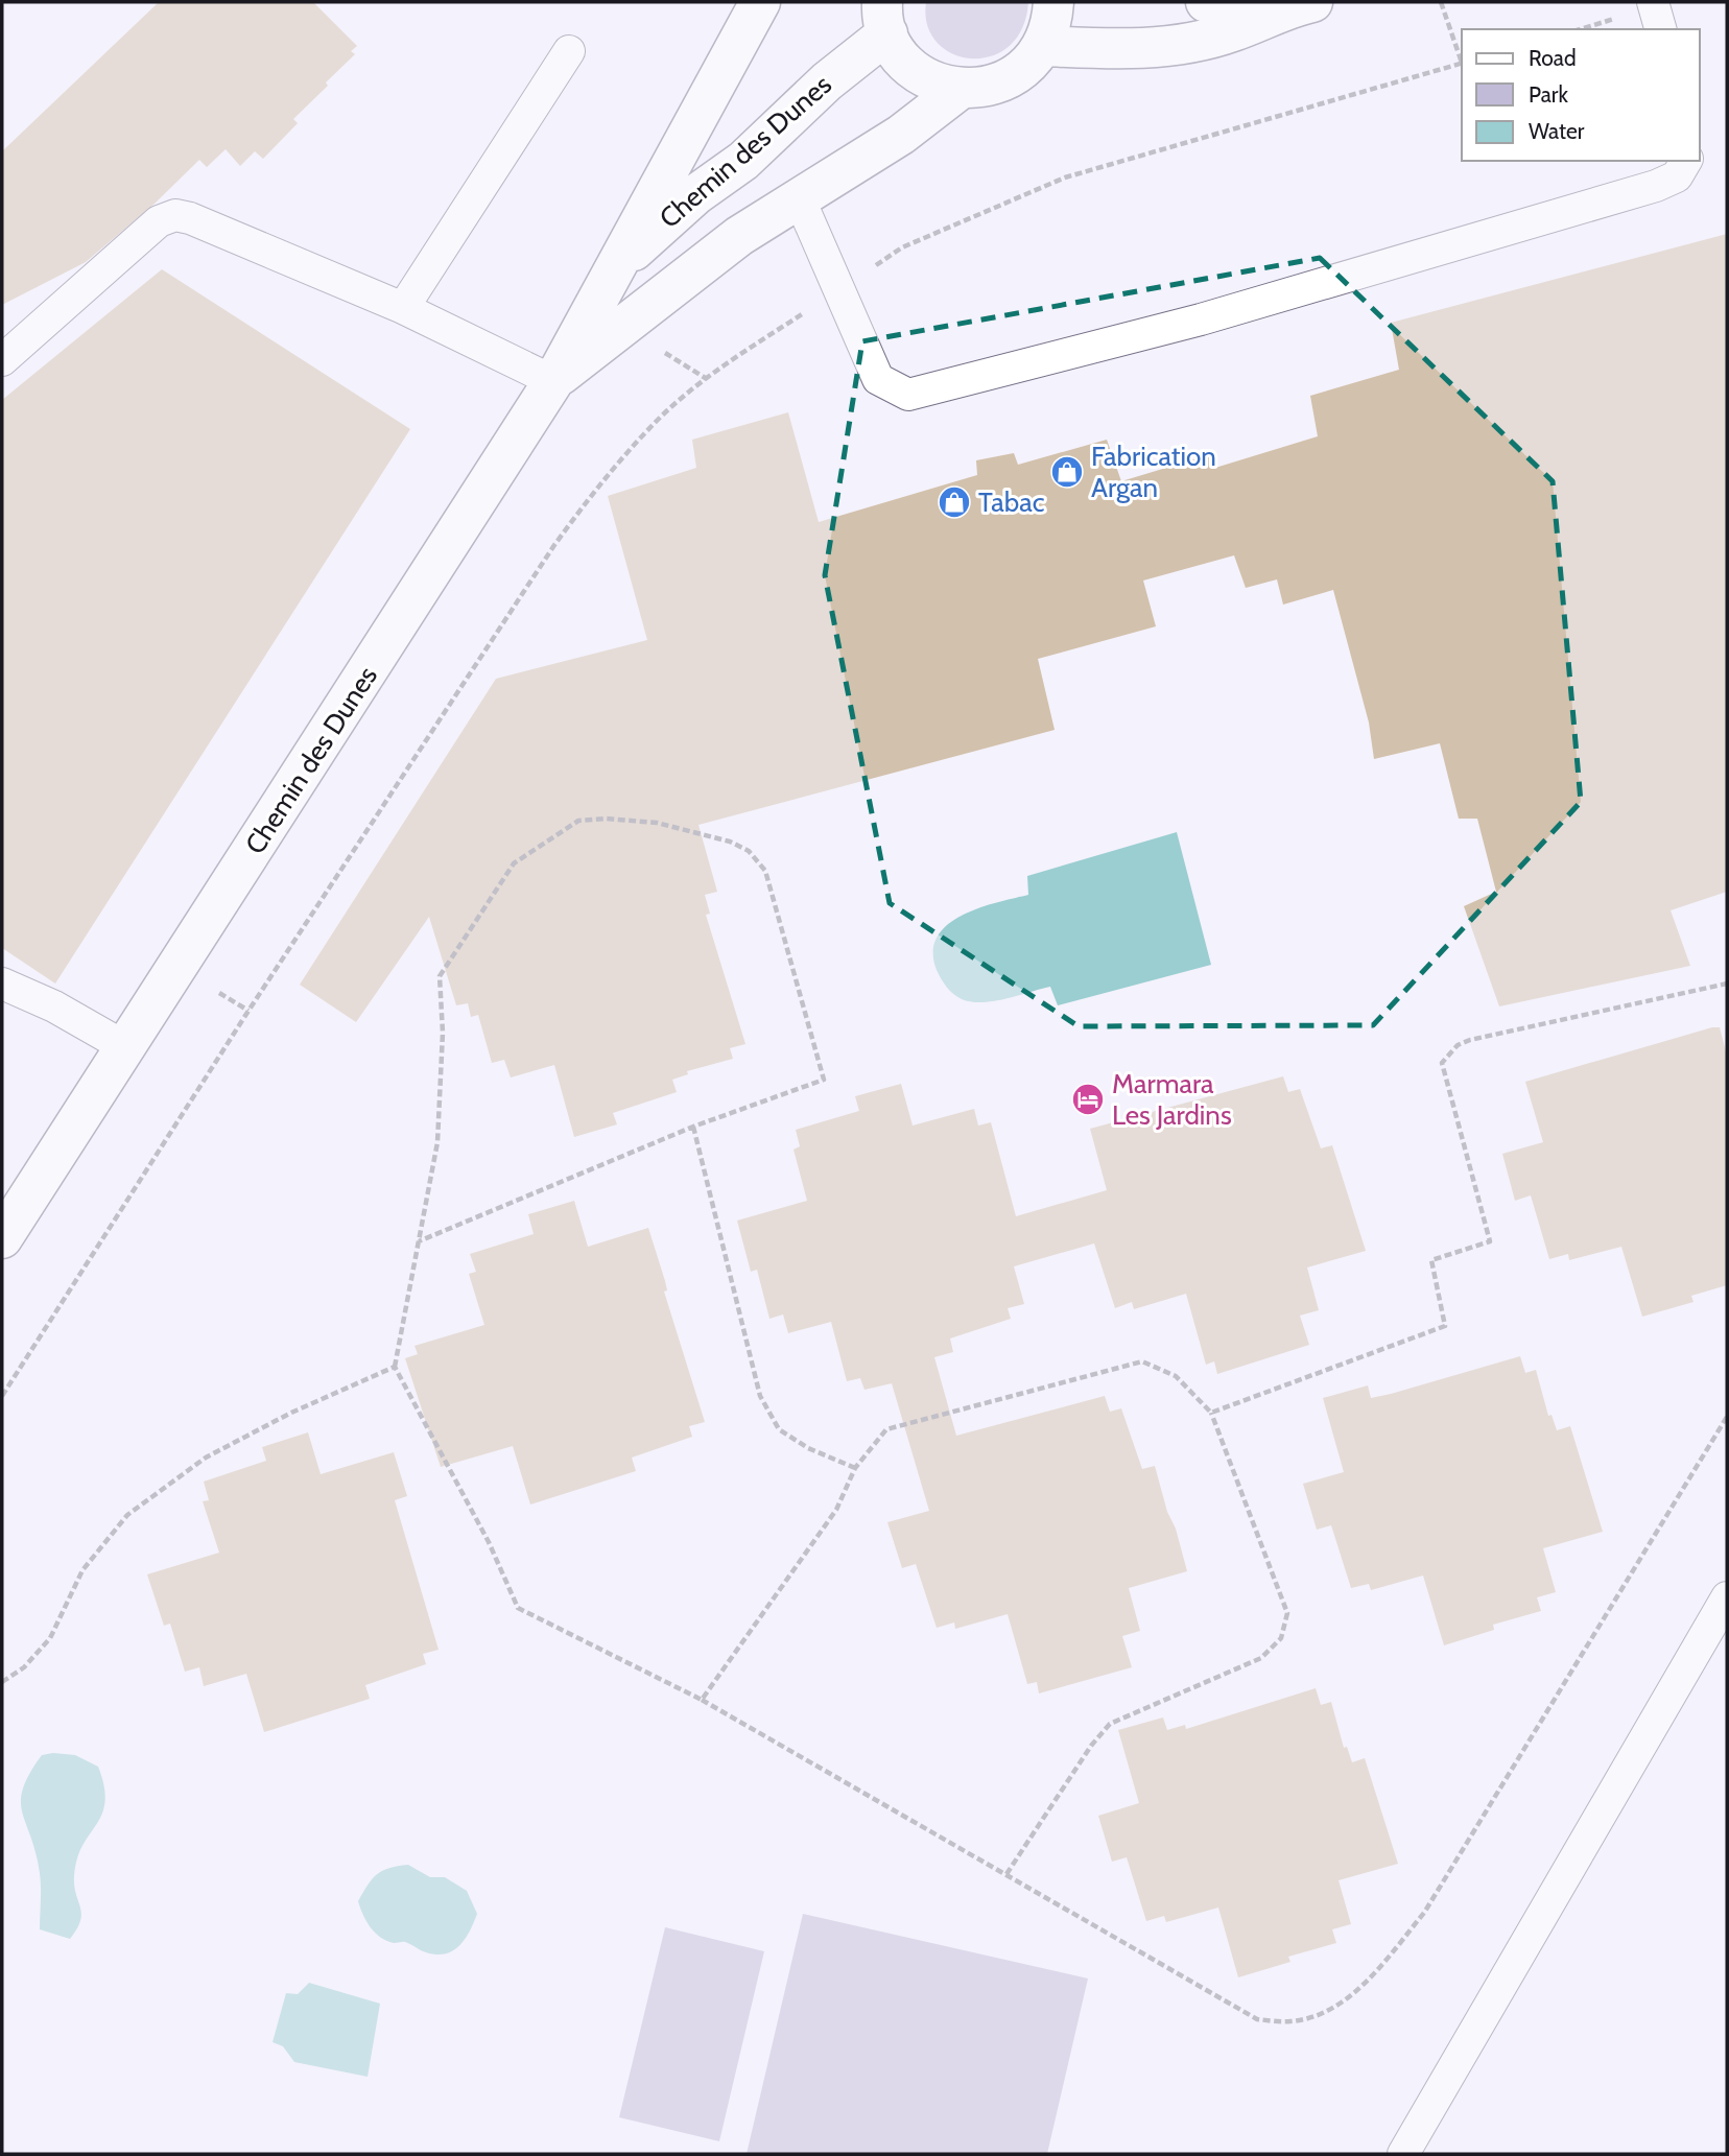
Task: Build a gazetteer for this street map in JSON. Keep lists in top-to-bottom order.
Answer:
{
  "streets": {
    "street": ["Chemin des Dunes"]
  },
  "places": {
    "shop": ["Fabrication Argan", "Tabac"],
    "hotel": ["Marmara Les Jardins"]
  },
  "legend": ["Road", "Park", "Water"]
}
